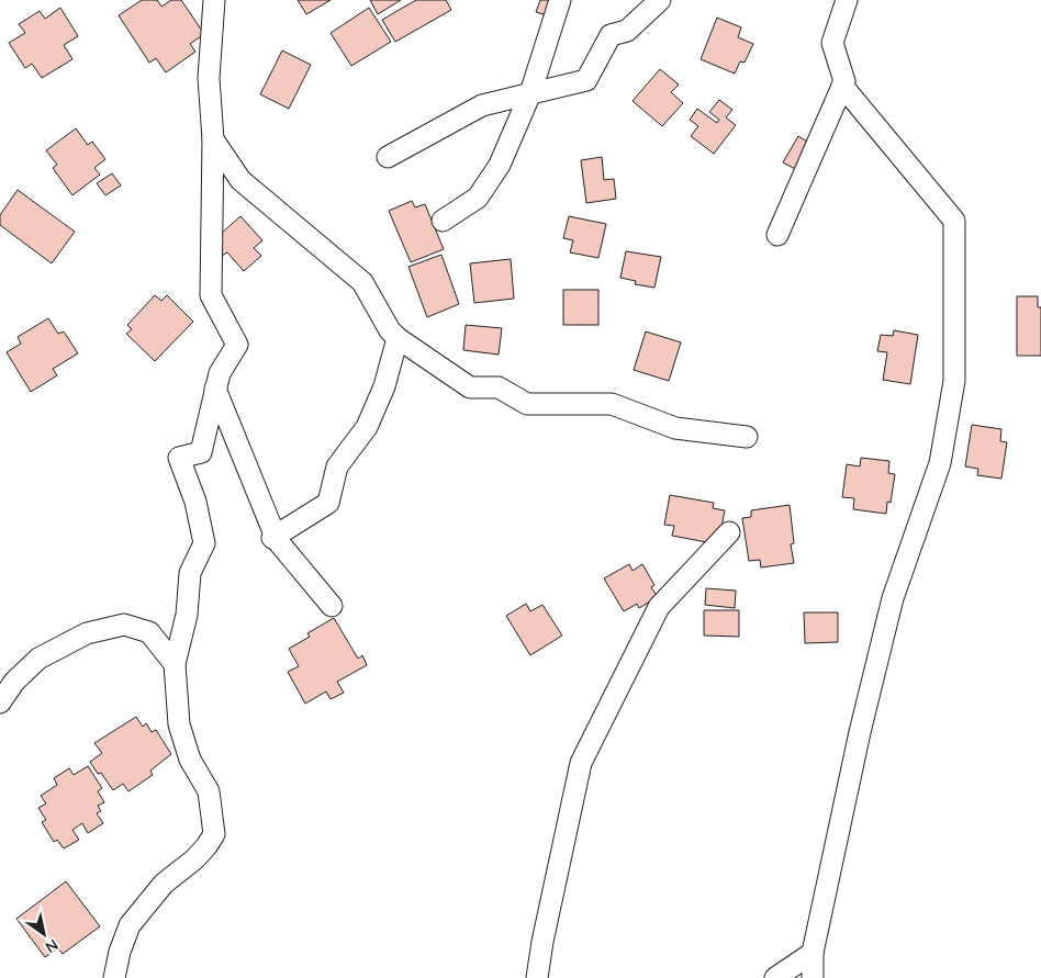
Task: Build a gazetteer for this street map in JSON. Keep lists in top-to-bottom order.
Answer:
{
  "north": "bottom right"
}
